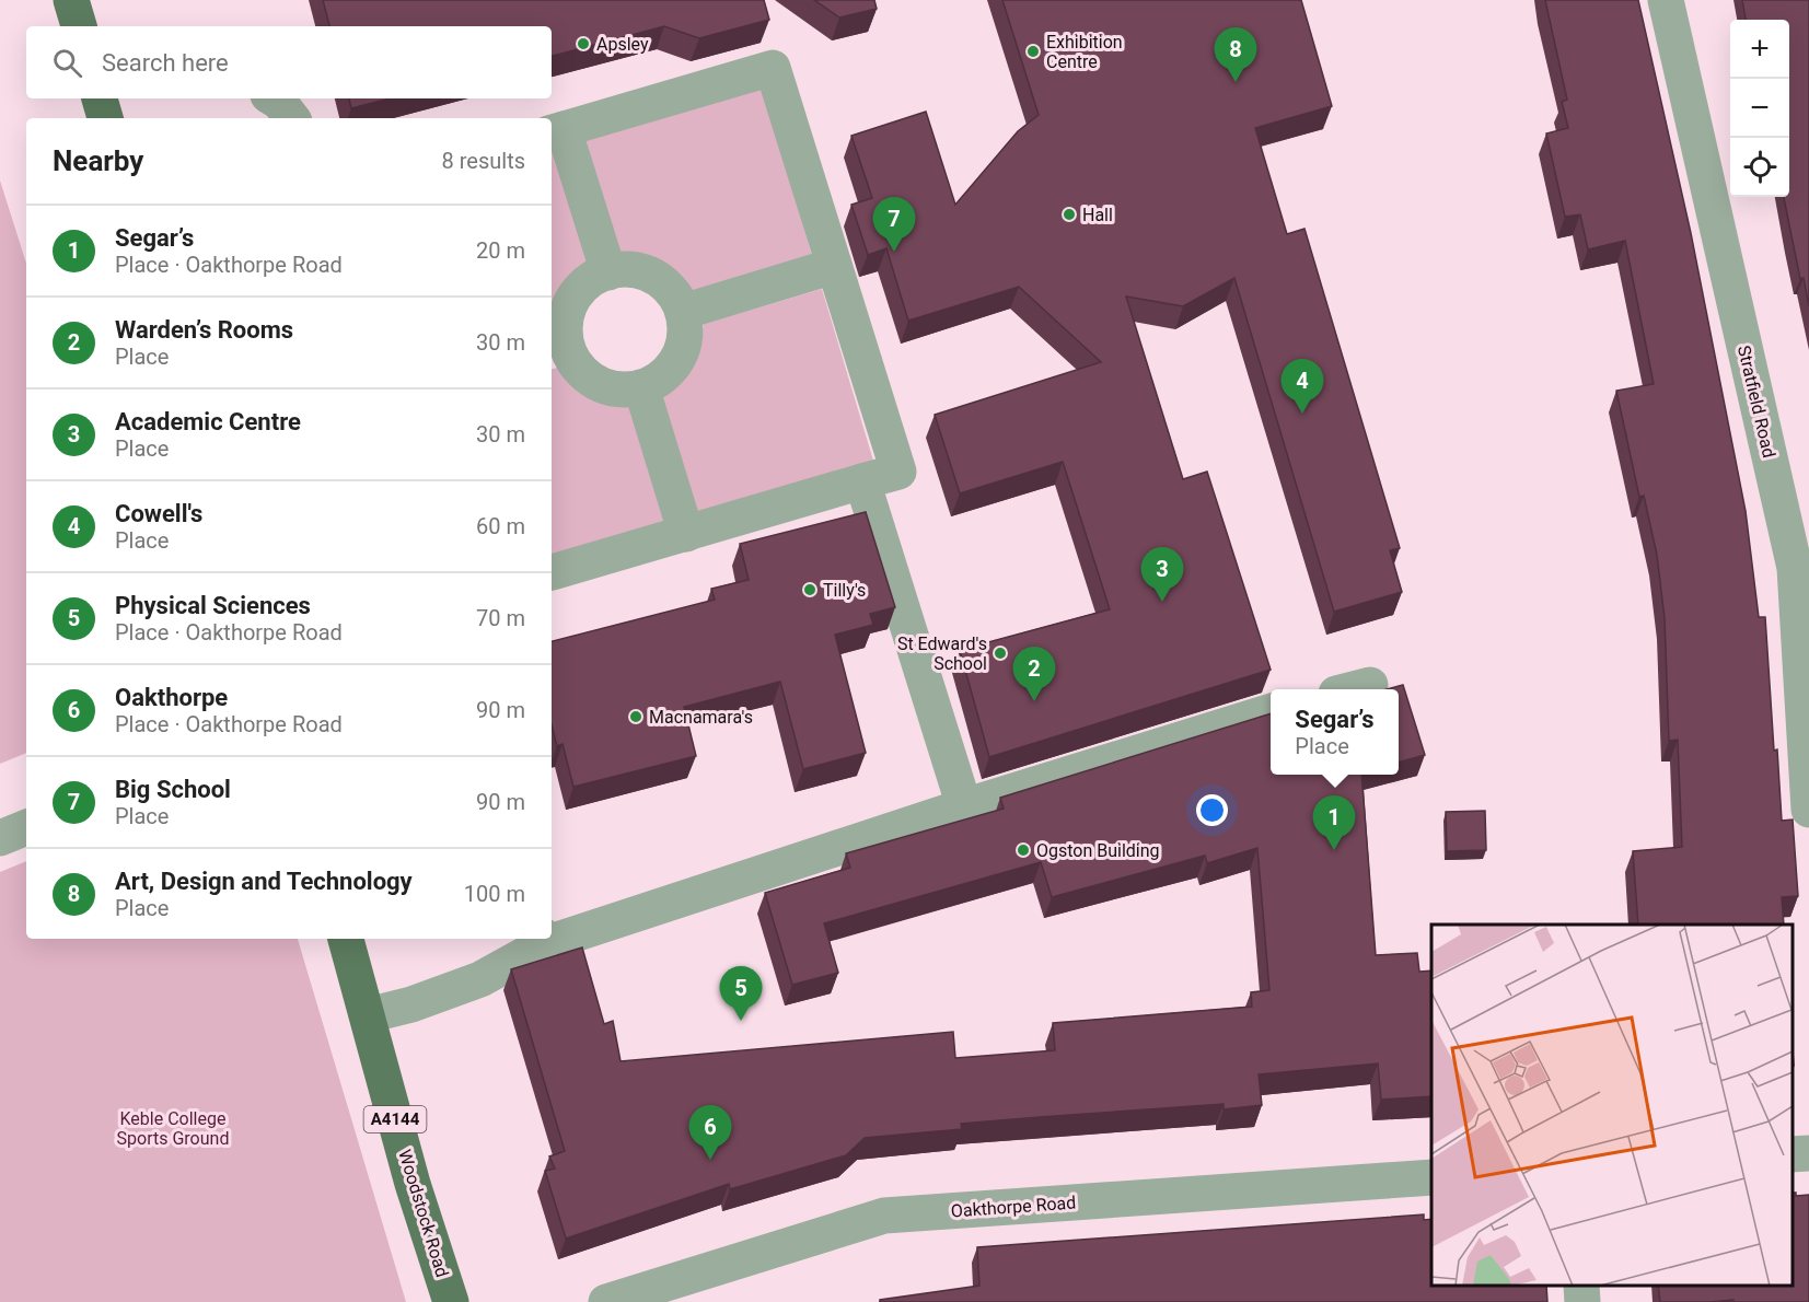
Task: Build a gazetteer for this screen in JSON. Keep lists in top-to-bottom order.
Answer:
{
  "streets": {
    "main road": ["A4144", "Woodstock Road"],
    "street": ["Stratfield Road", "Oakthorpe Road"]
  },
  "parks": ["Keble College Sports Ground"],
  "places": [
    "Apsley",
    "Exhibition Centre",
    "Hall",
    "Tilly's",
    "St Edward's School",
    "Macnamara's",
    "Ogston Building"
  ],
  "page": {
    "map_buttons": ["+", "−"],
    "search": "Search here",
    "pins": [
      "8",
      "7",
      "4",
      "3",
      "2",
      "1",
      "5",
      "6"
    ],
    "heading": ["Nearby", "8 results"],
    "list": [
      {
        "mark": "1",
        "name": "Segar’s",
        "note": "Place · Oakthorpe Road",
        "value": "20 m"
      },
      {
        "mark": "2",
        "name": "Warden’s Rooms",
        "note": "Place",
        "value": "30 m"
      },
      {
        "mark": "3",
        "name": "Academic Centre",
        "note": "Place",
        "value": "30 m"
      },
      {
        "mark": "4",
        "name": "Cowell's",
        "note": "Place",
        "value": "60 m"
      },
      {
        "mark": "5",
        "name": "Physical Sciences",
        "note": "Place · Oakthorpe Road",
        "value": "70 m"
      },
      {
        "mark": "6",
        "name": "Oakthorpe",
        "note": "Place · Oakthorpe Road",
        "value": "90 m"
      },
      {
        "mark": "7",
        "name": "Big School",
        "note": "Place",
        "value": "90 m"
      },
      {
        "mark": "8",
        "name": "Art, Design and Technology",
        "note": "Place",
        "value": "100 m"
      }
    ],
    "popup": ["Segar’s", "Place"]
  }
}
